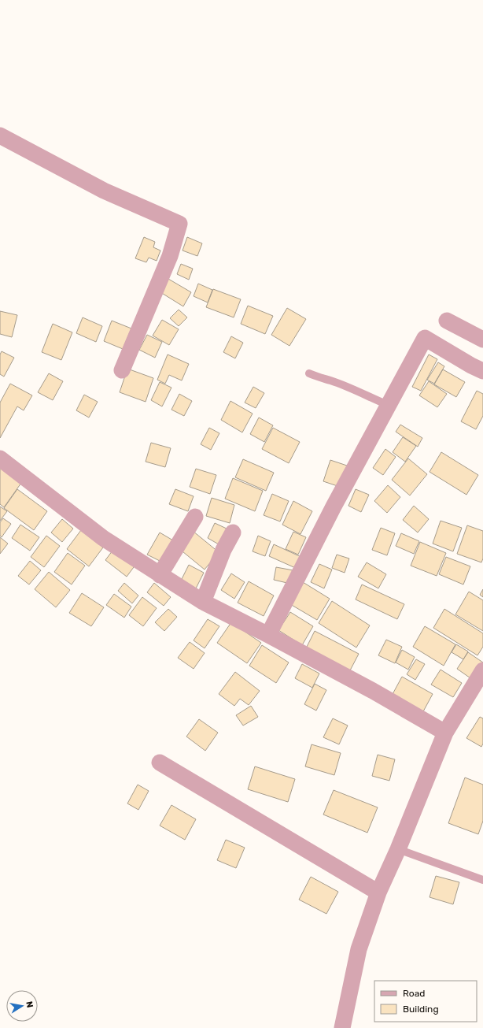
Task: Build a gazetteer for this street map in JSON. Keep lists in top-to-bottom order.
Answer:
{
  "legend": ["Road", "Building"],
  "north": "right"
}
